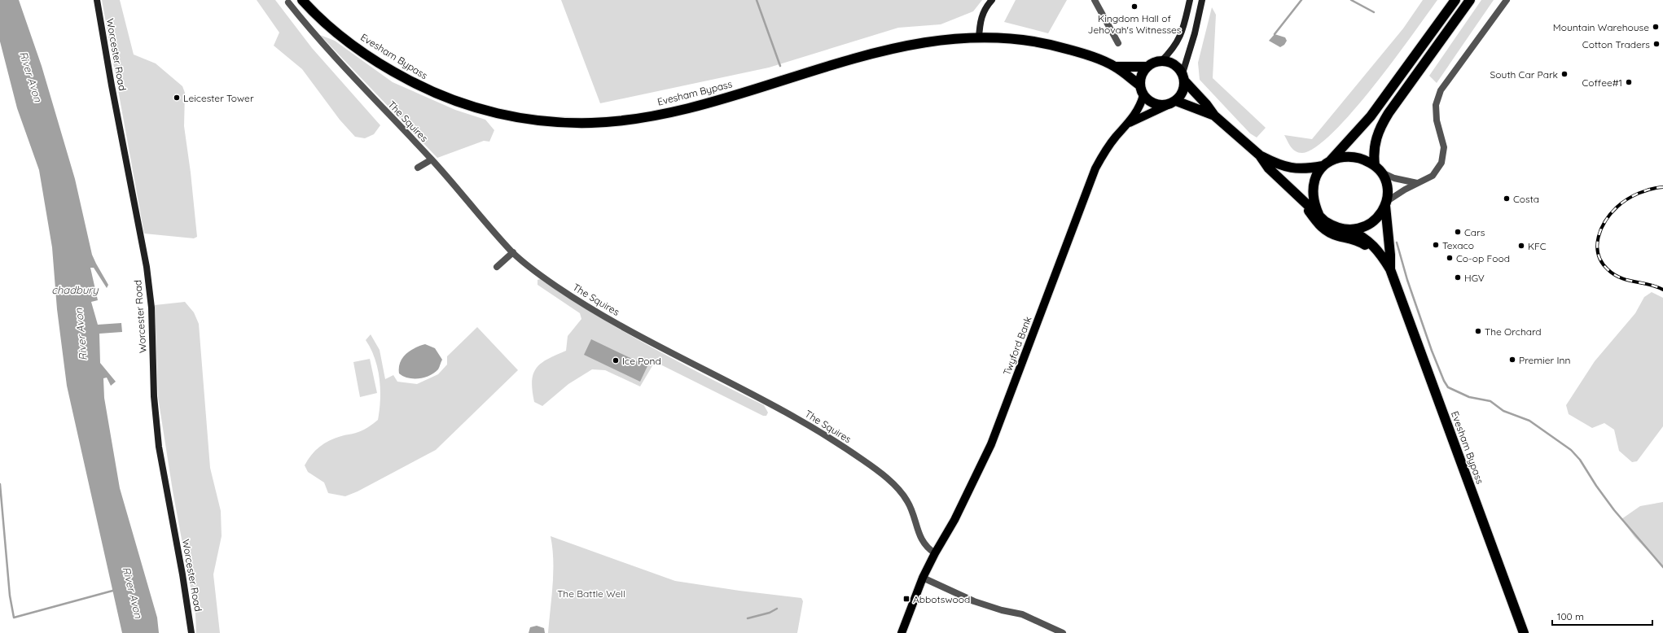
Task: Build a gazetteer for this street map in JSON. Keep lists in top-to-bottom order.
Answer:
{
  "streets": {
    "highway": ["Evesham Bypass"],
    "main road": ["Worcester Road", "Twyford Bank"],
    "street": ["The Squires"]
  },
  "crossings": [
    ["Evesham Bypass", "Twyford Bank"],
    ["The Squires", "Twyford Bank"]
  ],
  "water": ["River Avon", "chadbury"],
  "parks": ["The Battle Well"],
  "places": {
    "other": [
      "Kingdom Hall of Jehovah's Witnesses",
      "Mountain Warehouse",
      "Cotton Traders",
      "South Car Park",
      "Coffee#1",
      "Leicester Tower",
      "Costa",
      "Cars",
      "Texaco",
      "KFC",
      "Co-op Food",
      "HGV",
      "The Orchard",
      "Premier Inn",
      "Ice Pond"
    ],
    "transit": ["Abbotswood"]
  },
  "scale_bar": "100 m"
}
